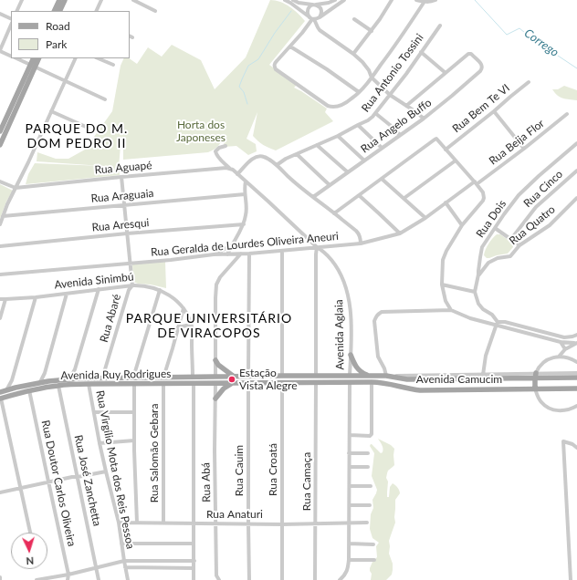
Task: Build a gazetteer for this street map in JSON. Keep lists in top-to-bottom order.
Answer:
{
  "streets": {
    "main road": ["Avenida Ruy Rodrigues", "Avenida Camucim"],
    "street": [
      "Rua Antonio Tossini",
      "Rua Bem Te VI",
      "Rua Angelo Buffo",
      "Rua Beija Flor",
      "Rua Aguapé",
      "Rua Cinco",
      "Rua Araguaia",
      "Rua Dois",
      "Rua Aresqui",
      "Rua Quatro",
      "Rua Geralda de Lourdes Oliveira Aneuri",
      "Avenida Sinimbú",
      "Rua Abaré",
      "Avenida Aglaia",
      "Rua Salomão Gebara",
      "Rua Virgílio Mota dos Reis Pessoa",
      "Rua Croatá",
      "Rua Cauim",
      "Rua José Zanchetta",
      "Rua Camaça",
      "Rua Abá",
      "Rua Doutor Carlos Oliveira",
      "Rua Anaturi"
    ]
  },
  "crossings": [
    ["Rua Beija Flor", "Rua Geralda de Lourdes Oliveira Aneuri"],
    ["Rua Aguapé", "Rua Abaré"],
    ["Rua Araguaia", "Rua Abaré"],
    ["Rua Aresqui", "Rua Abaré"],
    ["Rua Geralda de Lourdes Oliveira Aneuri", "Rua Abaré"],
    ["Rua Geralda de Lourdes Oliveira Aneuri", "Avenida Aglaia"],
    ["Avenida Sinimbú", "Rua Abaré"],
    ["Avenida Sinimbú", "Avenida Ruy Rodrigues"],
    ["Avenida Sinimbú", "Rua Salomão Gebara"],
    ["Rua Abaré", "Avenida Ruy Rodrigues"],
    ["Avenida Aglaia", "Avenida Camucim"],
    ["Avenida Aglaia", "Rua Anaturi"],
    ["Avenida Ruy Rodrigues", "Avenida Camucim"],
    ["Avenida Ruy Rodrigues", "Rua Salomão Gebara"],
    ["Avenida Ruy Rodrigues", "Rua Virgílio Mota dos Reis Pessoa"],
    ["Avenida Ruy Rodrigues", "Rua José Zanchetta"],
    ["Avenida Ruy Rodrigues", "Rua Abá"],
    ["Avenida Ruy Rodrigues", "Rua Doutor Carlos Oliveira"],
    ["Avenida Camucim", "Rua Croatá"],
    ["Avenida Camucim", "Rua Cauim"],
    ["Avenida Camucim", "Rua Camaça"],
    ["Rua Salomão Gebara", "Rua Anaturi"],
    ["Rua Virgílio Mota dos Reis Pessoa", "Rua Anaturi"],
    ["Rua Croatá", "Rua Anaturi"],
    ["Rua Cauim", "Rua Anaturi"],
    ["Rua Camaça", "Rua Anaturi"],
    ["Rua Abá", "Rua Anaturi"]
  ],
  "districts": ["PARQUE DO M. DOM PEDRO II", "PARQUE UNIVERSITÁRIO DE VIRACOPOS"],
  "water": ["Corrego"],
  "parks": ["Horta dos Japoneses"],
  "places": ["Estação Vista Alegre"],
  "legend": ["Road", "Park"],
  "north": "bottom"
}
